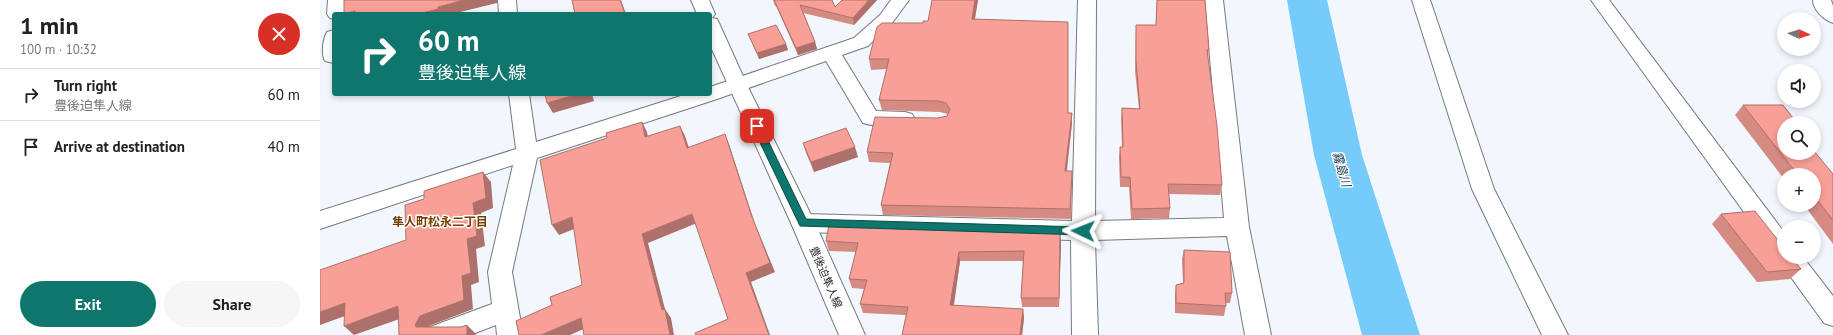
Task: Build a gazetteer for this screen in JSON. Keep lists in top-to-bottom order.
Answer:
{
  "streets": {
    "street": ["豊後迫隼人線"]
  },
  "districts": ["隼人町松永二丁目"],
  "water": ["霧島川"],
  "north": "right",
  "page": {
    "heading": ["1 min", "100 m · 10:32"],
    "map_buttons": ["+", "−"],
    "turn": ["60 m", "豊後迫隼人線"],
    "list": [
      {
        "name": "Turn right",
        "note": "豊後迫隼人線",
        "value": "60 m"
      },
      {
        "name": "Arrive at destination",
        "value": "40 m"
      }
    ],
    "buttons": ["Exit", "Share"]
  }
}
